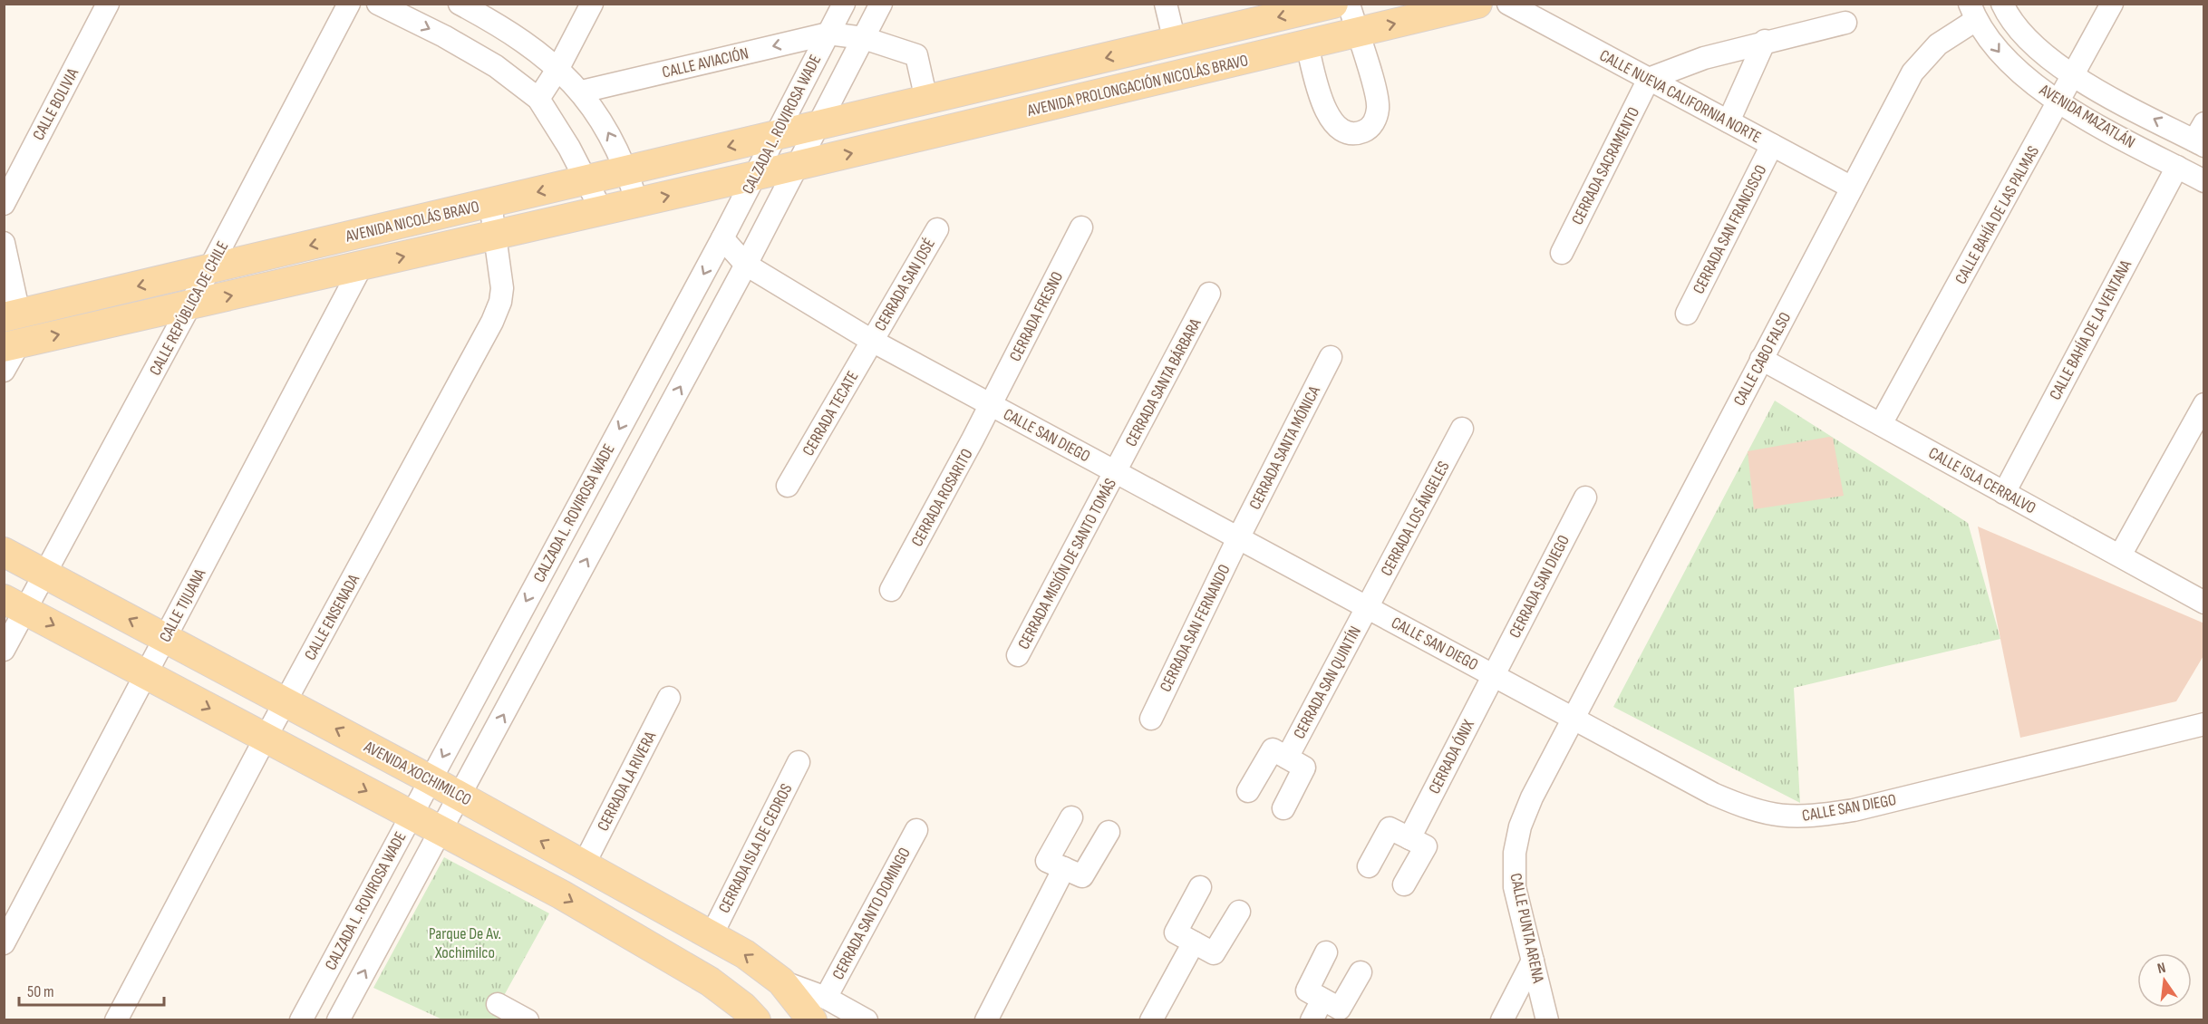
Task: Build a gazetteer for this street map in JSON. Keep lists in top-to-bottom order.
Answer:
{
  "streets": {
    "main road": ["AVENIDA PROLONGACIÓN NICOLÁS BRAVO", "AVENIDA NICOLÁS BRAVO", "AVENIDA XOCHIMILCO"],
    "street": [
      "CALLE AVIACIÓN",
      "CALLE NUEVA CALIFORNIA NORTE",
      "CALLE BOLIVIA",
      "AVENIDA MAZATLÁN",
      "CALZADA L. ROVIROSA WADE",
      "CERRADA SACRAMENTO",
      "CALLE BAHÍA DE LAS PALMAS",
      "CERRADA SAN FRANCISCO",
      "CERRADA SAN JOSÉ",
      "CALLE REPÚBLICA DE CHILE",
      "CERRADA FRESNO",
      "CALLE BAHÍA DE LA VENTANA",
      "CALLE CABO FALSO",
      "CERRADA SANTA BÁRBARA",
      "CERRADA TECATE",
      "CALLE SAN DIEGO",
      "CERRADA SANTA MÓNICA",
      "CALLE ISLA CERRALVO",
      "CERRADA ROSARITO",
      "CERRADA LOS ÁNGELES",
      "CERRADA MISIÓN DE SANTO TOMÁS",
      "CERRADA SAN DIEGO",
      "CALLE TIJUANA",
      "CALLE ENSENADA",
      "CERRADA SAN FERNANDO",
      "CERRADA SAN QUINTÍN",
      "CERRADA ÓNIX",
      "CERRADA LA RIVERA",
      "CERRADA ISLA DE CEDROS",
      "CERRADA SANTO DOMINGO",
      "CALLE PUNTA ARENA"
    ]
  },
  "crossings": [
    ["CALLE AVIACIÓN", "CALZADA L. ROVIROSA WADE"],
    ["AVENIDA PROLONGACIÓN NICOLÁS BRAVO", "CALZADA L. ROVIROSA WADE"],
    ["AVENIDA PROLONGACIÓN NICOLÁS BRAVO", "AVENIDA NICOLÁS BRAVO"],
    ["CALLE NUEVA CALIFORNIA NORTE", "CERRADA SACRAMENTO"],
    ["CALLE NUEVA CALIFORNIA NORTE", "CERRADA SAN FRANCISCO"],
    ["CALLE NUEVA CALIFORNIA NORTE", "CALLE CABO FALSO"],
    ["AVENIDA MAZATLÁN", "CALLE BAHÍA DE LAS PALMAS"],
    ["AVENIDA MAZATLÁN", "CALLE BAHÍA DE LA VENTANA"],
    ["AVENIDA MAZATLÁN", "CALLE CABO FALSO"],
    ["CALZADA L. ROVIROSA WADE", "AVENIDA NICOLÁS BRAVO"],
    ["CALZADA L. ROVIROSA WADE", "CALLE SAN DIEGO"],
    ["CALZADA L. ROVIROSA WADE", "AVENIDA XOCHIMILCO"],
    ["CALLE BAHÍA DE LAS PALMAS", "CALLE ISLA CERRALVO"],
    ["AVENIDA NICOLÁS BRAVO", "CALLE REPÚBLICA DE CHILE"],
    ["AVENIDA NICOLÁS BRAVO", "CALLE TIJUANA"],
    ["AVENIDA NICOLÁS BRAVO", "CALLE ENSENADA"],
    ["CERRADA SAN JOSÉ", "CERRADA TECATE"],
    ["CERRADA SAN JOSÉ", "CALLE SAN DIEGO"],
    ["CALLE REPÚBLICA DE CHILE", "AVENIDA XOCHIMILCO"],
    ["CERRADA FRESNO", "CALLE SAN DIEGO"],
    ["CERRADA FRESNO", "CERRADA ROSARITO"],
    ["CALLE BAHÍA DE LA VENTANA", "CALLE ISLA CERRALVO"],
    ["CALLE CABO FALSO", "CALLE SAN DIEGO"],
    ["CALLE CABO FALSO", "CALLE ISLA CERRALVO"],
    ["CALLE CABO FALSO", "CALLE PUNTA ARENA"],
    ["CERRADA SANTA BÁRBARA", "CALLE SAN DIEGO"],
    ["CERRADA SANTA BÁRBARA", "CERRADA MISIÓN DE SANTO TOMÁS"],
    ["CERRADA TECATE", "CALLE SAN DIEGO"],
    ["CALLE SAN DIEGO", "CERRADA SANTA MÓNICA"],
    ["CALLE SAN DIEGO", "CERRADA ROSARITO"],
    ["CALLE SAN DIEGO", "CERRADA LOS ÁNGELES"],
    ["CALLE SAN DIEGO", "CERRADA MISIÓN DE SANTO TOMÁS"],
    ["CALLE SAN DIEGO", "CERRADA SAN DIEGO"],
    ["CALLE SAN DIEGO", "CERRADA SAN FERNANDO"],
    ["CALLE SAN DIEGO", "CERRADA SAN QUINTÍN"],
    ["CALLE SAN DIEGO", "CERRADA ÓNIX"],
    ["CALLE SAN DIEGO", "CALLE PUNTA ARENA"],
    ["CERRADA SANTA MÓNICA", "CERRADA SAN FERNANDO"],
    ["CERRADA LOS ÁNGELES", "CERRADA SAN QUINTÍN"],
    ["CERRADA SAN DIEGO", "CERRADA ÓNIX"],
    ["CALLE TIJUANA", "AVENIDA XOCHIMILCO"],
    ["CALLE ENSENADA", "AVENIDA XOCHIMILCO"],
    ["AVENIDA XOCHIMILCO", "CERRADA LA RIVERA"],
    ["AVENIDA XOCHIMILCO", "CERRADA ISLA DE CEDROS"],
    ["AVENIDA XOCHIMILCO", "CERRADA SANTO DOMINGO"]
  ],
  "one_way": ["CALLE AVIACIÓN"],
  "parks": ["Parque De Av. Xochimilco"],
  "scale_bar": "50 m",
  "north": "top"
}
